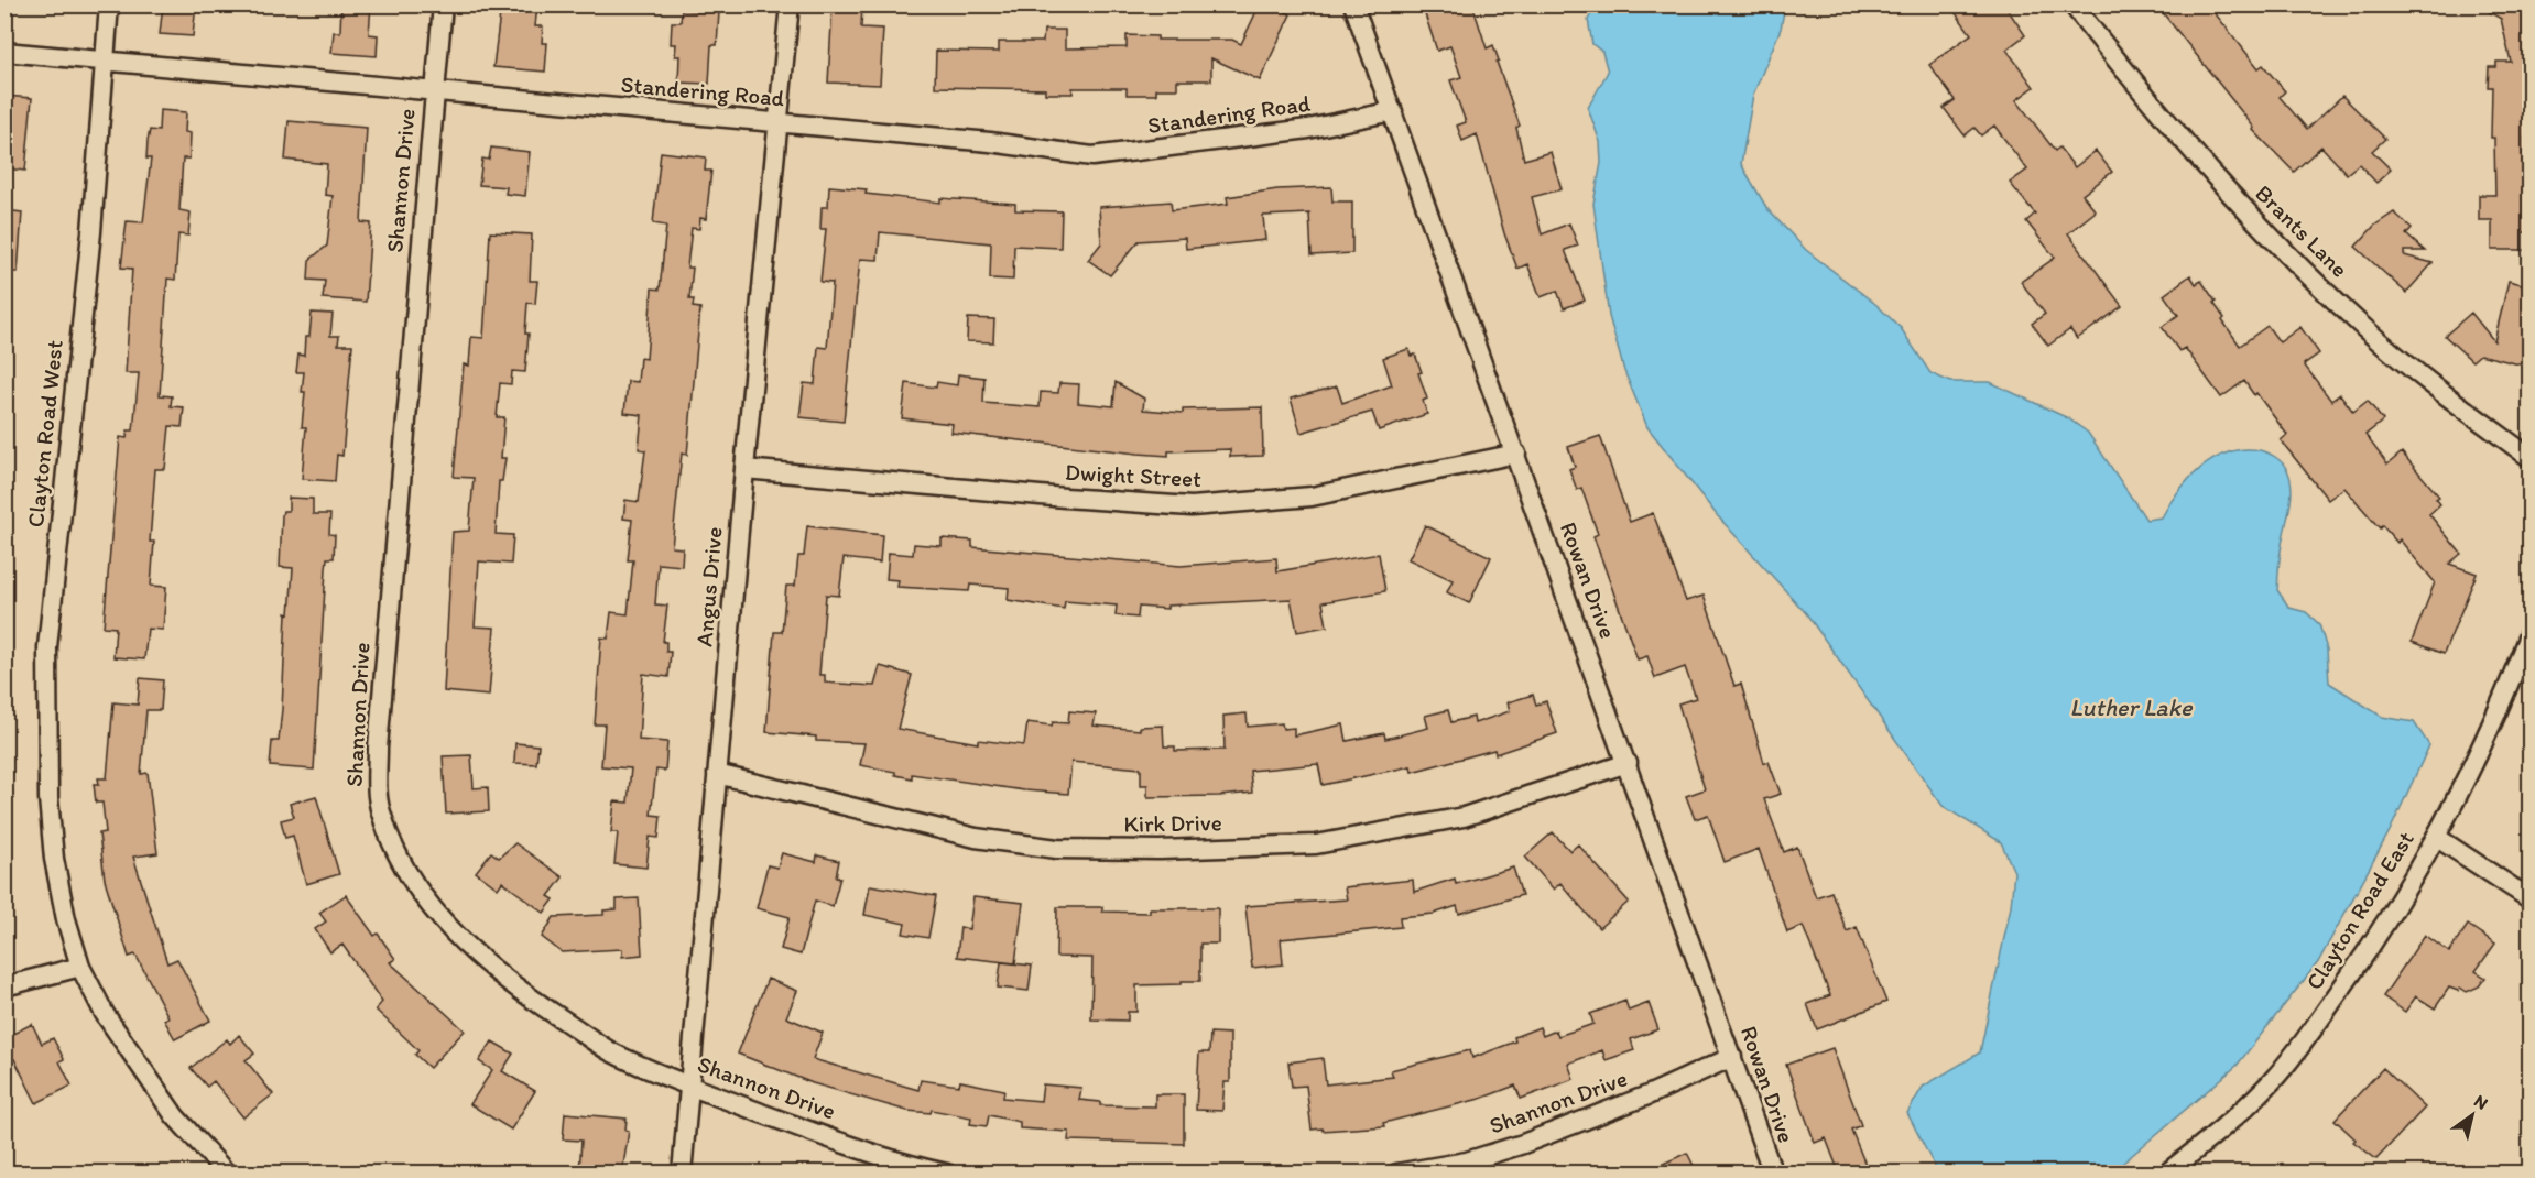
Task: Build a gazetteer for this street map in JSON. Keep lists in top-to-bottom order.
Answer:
{
  "streets": {
    "street": [
      "Standering Road",
      "Shannon Drive",
      "Brants Lane",
      "Clayton Road West",
      "Dwight Street",
      "Rowan Drive",
      "Angus Drive",
      "Kirk Drive",
      "Clayton Road East"
    ]
  },
  "crossings": [
    ["Standering Road", "Shannon Drive"],
    ["Standering Road", "Clayton Road West"],
    ["Standering Road", "Rowan Drive"],
    ["Standering Road", "Angus Drive"],
    ["Shannon Drive", "Rowan Drive"],
    ["Shannon Drive", "Angus Drive"],
    ["Dwight Street", "Rowan Drive"],
    ["Dwight Street", "Angus Drive"],
    ["Rowan Drive", "Kirk Drive"],
    ["Angus Drive", "Kirk Drive"]
  ],
  "water": ["Luther Lake"],
  "north": "top right"
}
